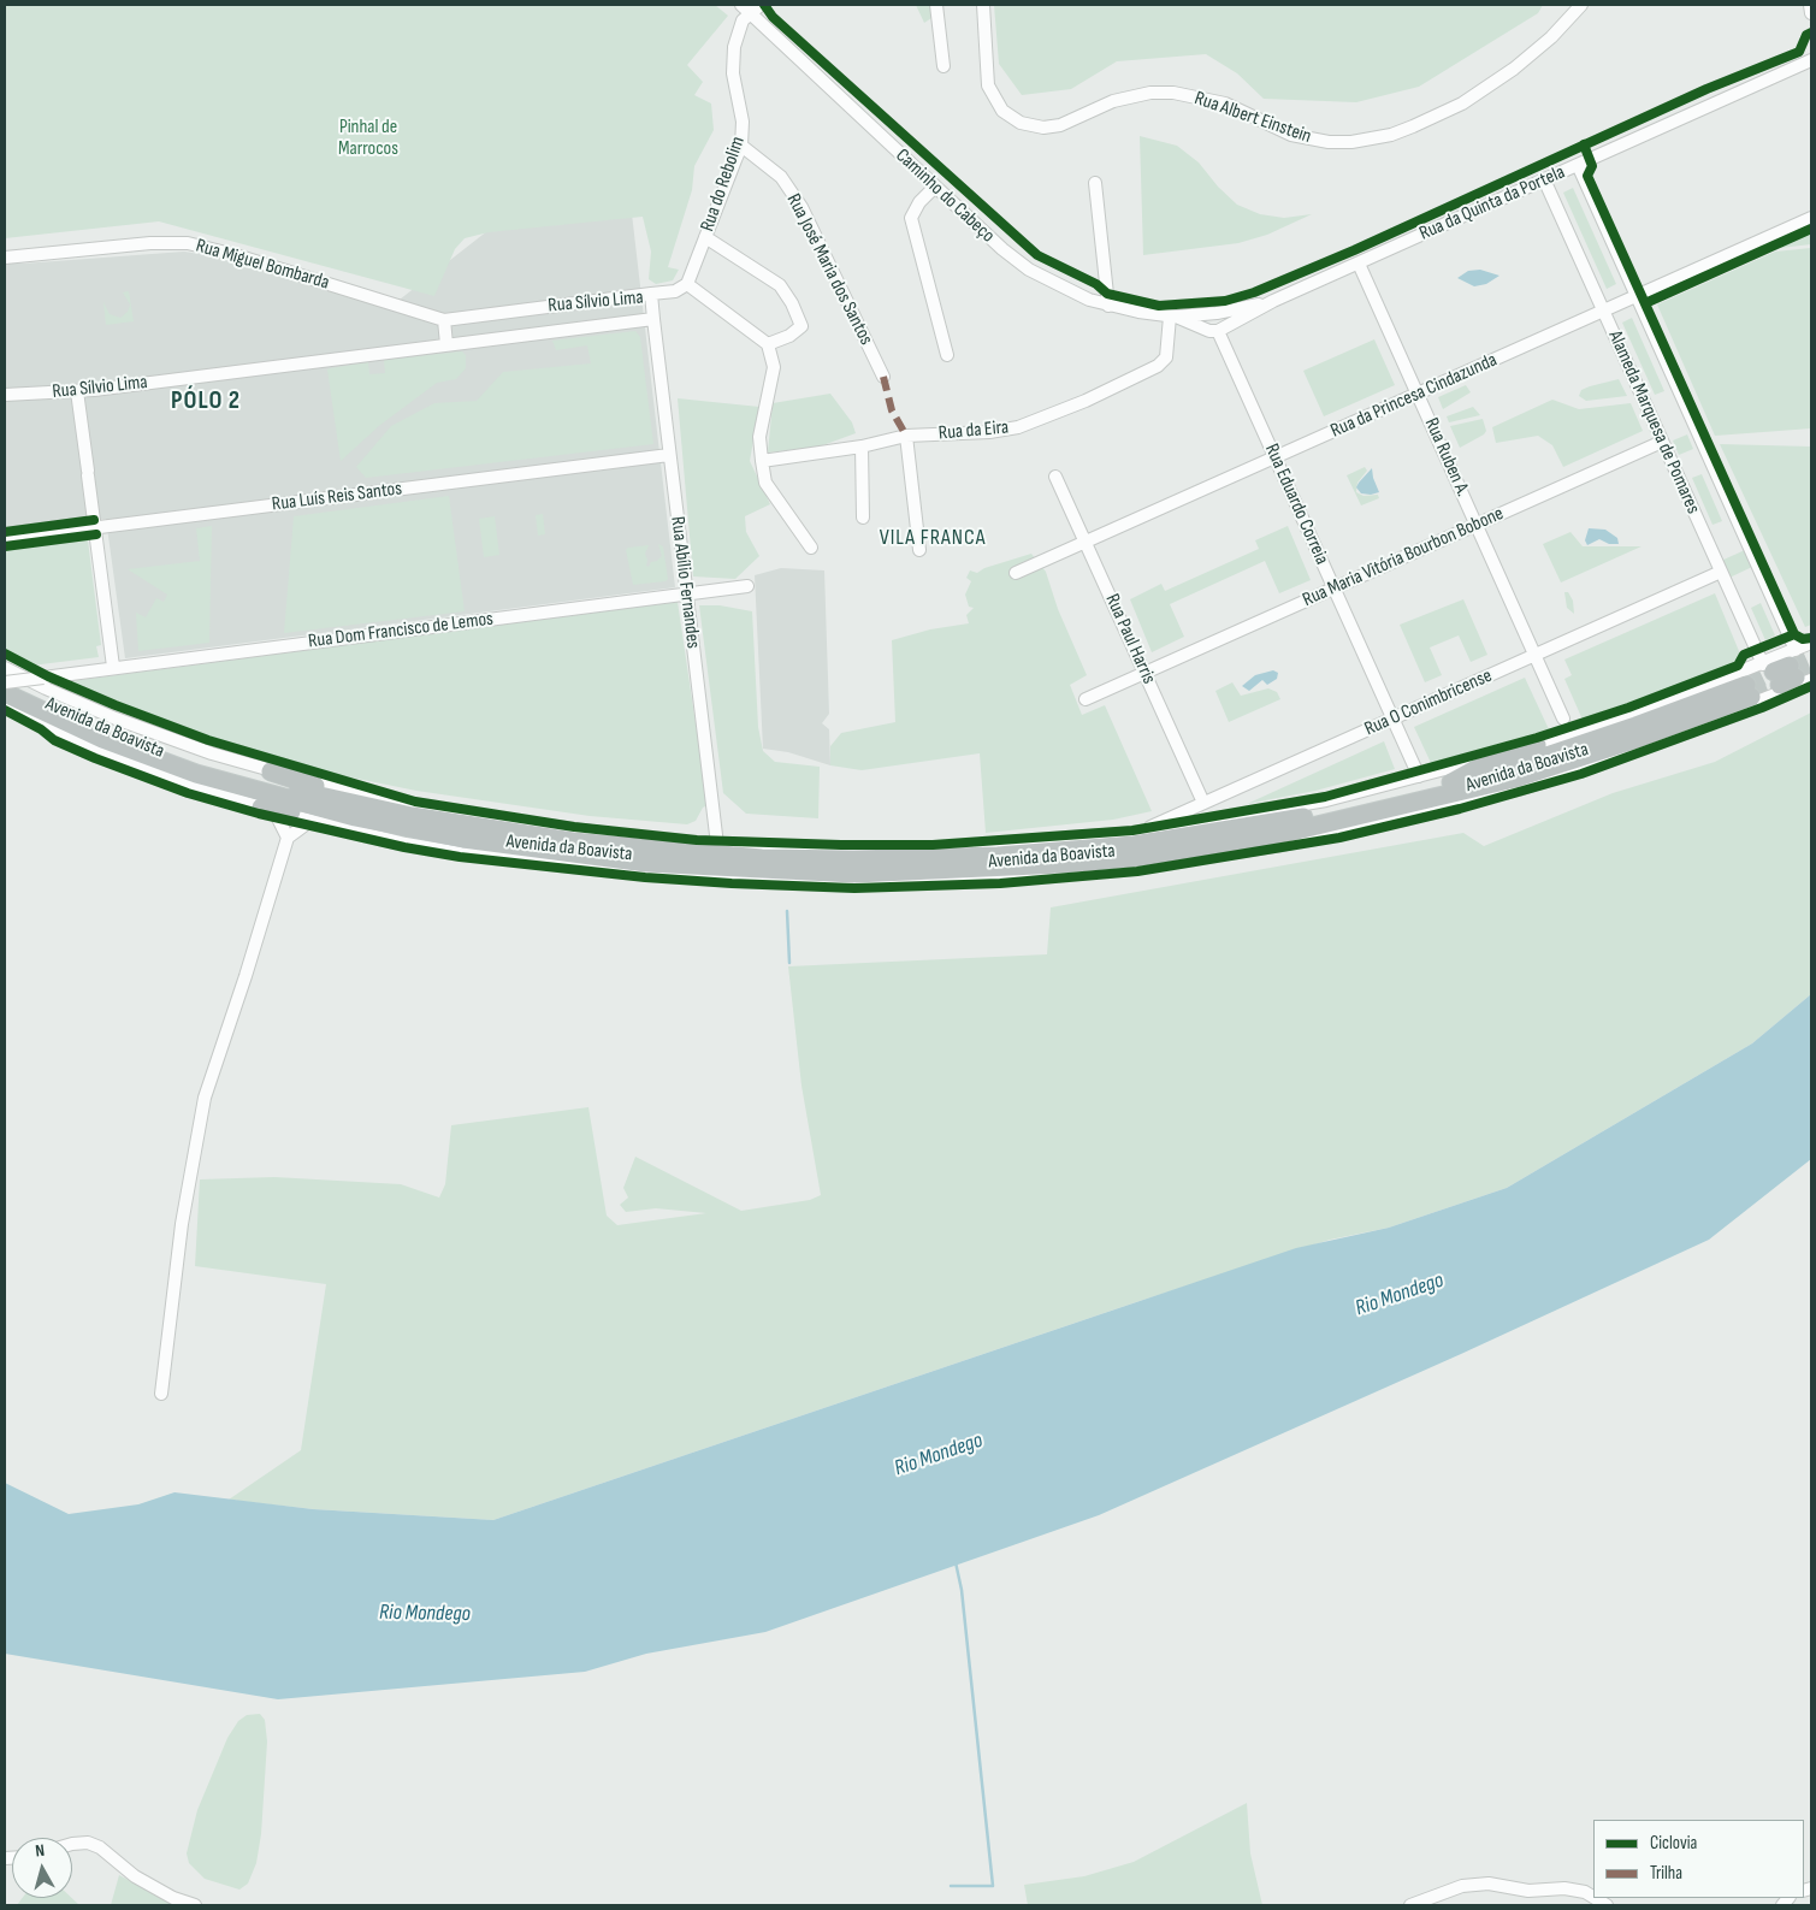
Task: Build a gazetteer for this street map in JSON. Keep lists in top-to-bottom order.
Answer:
{
  "streets": {
    "highway": ["Avenida da Boavista"],
    "street": [
      "Rua Albert Einstein",
      "Rua do Rebolim",
      "Caminho do Cabeço",
      "Rua da Quinta da Portela",
      "Rua Miguel Bombarda",
      "Rua José Maria dos Santos",
      "Rua Sílvio Lima",
      "Rua da Princesa Cindazunda",
      "Alameda Marquesa de Pomares",
      "Rua da Eira",
      "Rua Ruben A.",
      "Rua Luís Reis Santos",
      "Rua Eduardo Correia",
      "Rua Maria Vitória Bourbon Bobone",
      "Rua Abílio Fernandes",
      "Rua Dom Francisco de Lemos",
      "Rua Paul Harris",
      "Rua O Conimbricense"
    ]
  },
  "crossings": [
    ["Rua do Rebolim", "Caminho do Cabeço"],
    ["Rua do Rebolim", "Rua José Maria dos Santos"],
    ["Caminho do Cabeço", "Rua da Quinta da Portela"],
    ["Caminho do Cabeço", "Rua da Eira"],
    ["Caminho do Cabeço", "Rua Eduardo Correia"],
    ["Rua da Quinta da Portela", "Alameda Marquesa de Pomares"],
    ["Rua da Quinta da Portela", "Rua Ruben A."],
    ["Rua da Quinta da Portela", "Rua Eduardo Correia"],
    ["Rua Miguel Bombarda", "Rua Sílvio Lima"],
    ["Rua Sílvio Lima", "Rua Abílio Fernandes"],
    ["Rua da Princesa Cindazunda", "Alameda Marquesa de Pomares"],
    ["Rua da Princesa Cindazunda", "Rua Ruben A."],
    ["Rua da Princesa Cindazunda", "Rua Eduardo Correia"],
    ["Rua da Princesa Cindazunda", "Rua Paul Harris"],
    ["Alameda Marquesa de Pomares", "Rua Maria Vitória Bourbon Bobone"],
    ["Alameda Marquesa de Pomares", "Rua O Conimbricense"],
    ["Alameda Marquesa de Pomares", "Avenida da Boavista"],
    ["Rua Ruben A.", "Rua Maria Vitória Bourbon Bobone"],
    ["Rua Ruben A.", "Rua O Conimbricense"],
    ["Rua Luís Reis Santos", "Rua Abílio Fernandes"],
    ["Rua Eduardo Correia", "Rua Maria Vitória Bourbon Bobone"],
    ["Rua Eduardo Correia", "Rua O Conimbricense"],
    ["Rua Eduardo Correia", "Avenida da Boavista"],
    ["Rua Maria Vitória Bourbon Bobone", "Rua Paul Harris"],
    ["Rua Abílio Fernandes", "Rua Dom Francisco de Lemos"],
    ["Rua Abílio Fernandes", "Avenida da Boavista"],
    ["Rua Dom Francisco de Lemos", "Avenida da Boavista"],
    ["Rua Paul Harris", "Rua O Conimbricense"],
    ["Rua O Conimbricense", "Avenida da Boavista"]
  ],
  "districts": ["PÓLO 2", "VILA FRANCA"],
  "water": ["Rio Mondego"],
  "parks": ["Pinhal de Marrocos"],
  "legend": ["Ciclovia", "Trilha"],
  "north": "top"
}
